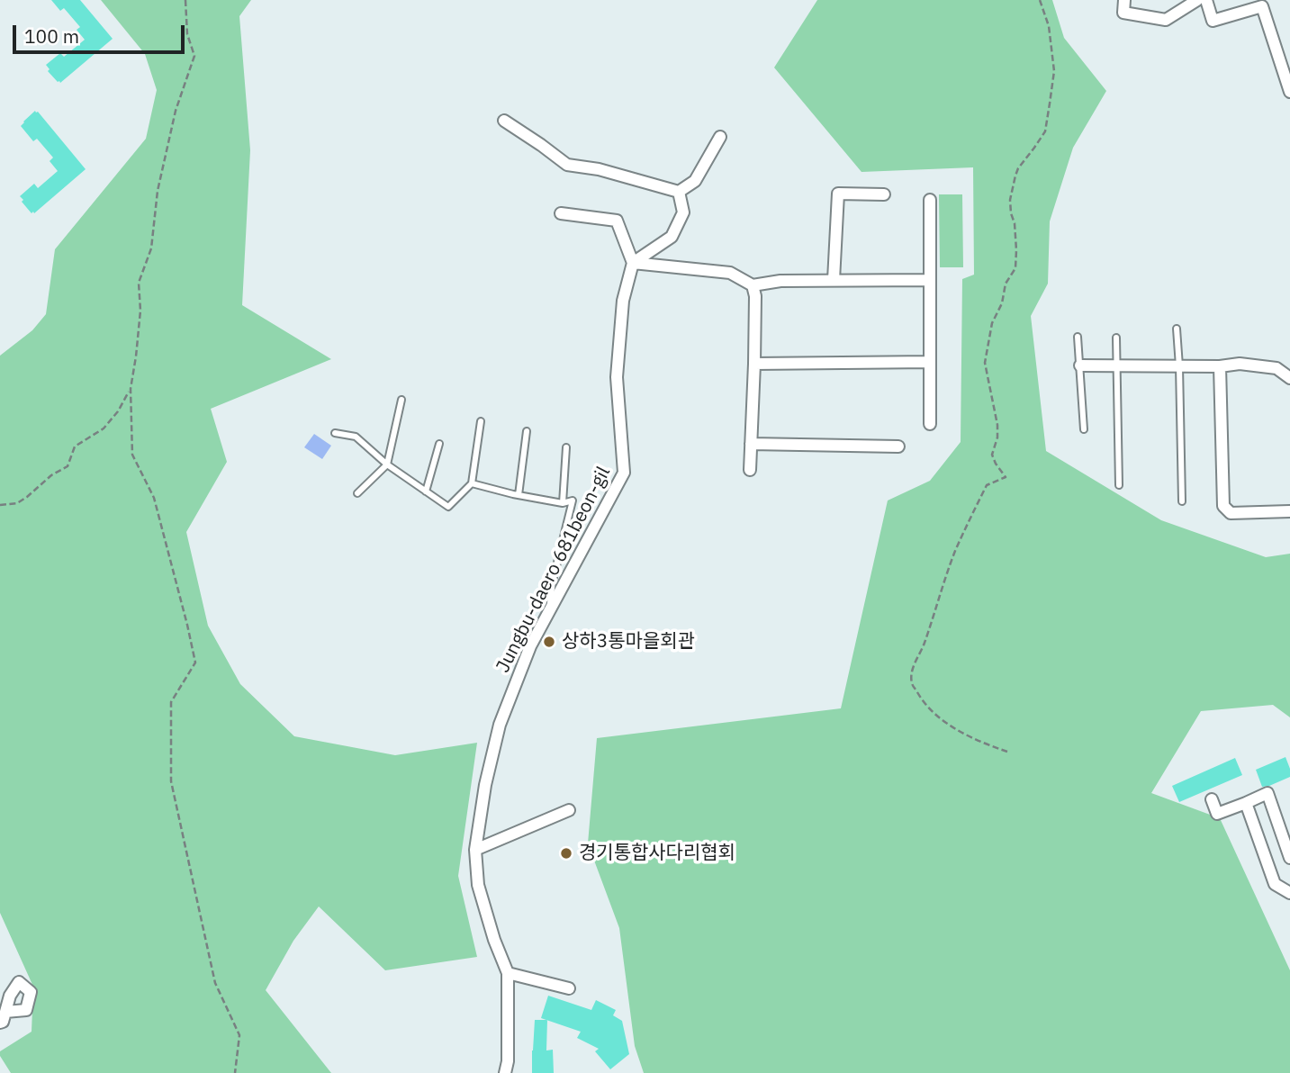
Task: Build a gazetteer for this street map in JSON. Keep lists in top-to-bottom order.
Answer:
{
  "streets": {
    "street": ["Jungbu-daero 681beon-gil"]
  },
  "places": ["상하3통마을회관", "경기통합사다리협회"],
  "scale_bar": "100 m"
}
